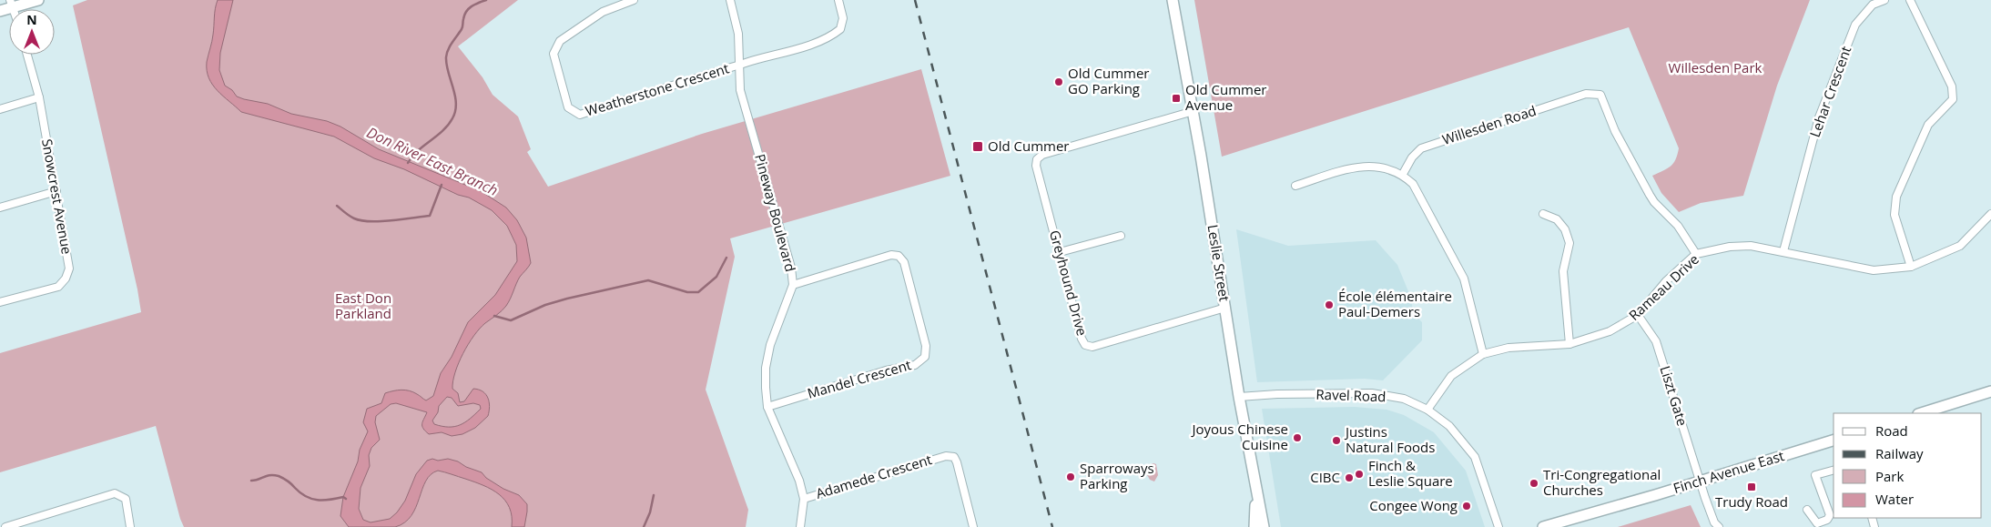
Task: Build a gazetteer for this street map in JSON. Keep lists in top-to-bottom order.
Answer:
{
  "streets": {
    "main road": ["Leslie Street", "Finch Avenue East"],
    "street": [
      "Weatherstone Crescent",
      "Lehar Crescent",
      "Willesden Road",
      "Snowcrest Avenue",
      "Pineway Boulevard",
      "Greyhound Drive",
      "Rameau Drive",
      "Mandel Crescent",
      "Ravel Road",
      "Liszt Gate",
      "Adamede Crescent"
    ]
  },
  "crossings": [
    ["Weatherstone Crescent", "Pineway Boulevard"],
    ["Lehar Crescent", "Rameau Drive"],
    ["Willesden Road", "Rameau Drive"],
    ["Pineway Boulevard", "Mandel Crescent"],
    ["Pineway Boulevard", "Adamede Crescent"],
    ["Leslie Street", "Greyhound Drive"],
    ["Leslie Street", "Ravel Road"],
    ["Rameau Drive", "Ravel Road"],
    ["Rameau Drive", "Liszt Gate"],
    ["Liszt Gate", "Finch Avenue East"]
  ],
  "water": ["Don River East Branch"],
  "parks": ["Willesden Park", "East Don Parkland"],
  "places": {
    "other": [
      "Old Cummer GO Parking",
      "École élémentaire Paul-Demers",
      "Joyous Chinese Cuisine",
      "Justins Natural Foods",
      "Finch & Leslie Square",
      "Sparroways Parking",
      "CIBC",
      "Tri-Congregational Churches",
      "Congee Wong"
    ],
    "transit": ["Old Cummer Avenue", "Old Cummer", "Trudy Road"]
  },
  "legend": [
    "Road",
    "Railway",
    "Park",
    "Water"
  ],
  "north": "top"
}
